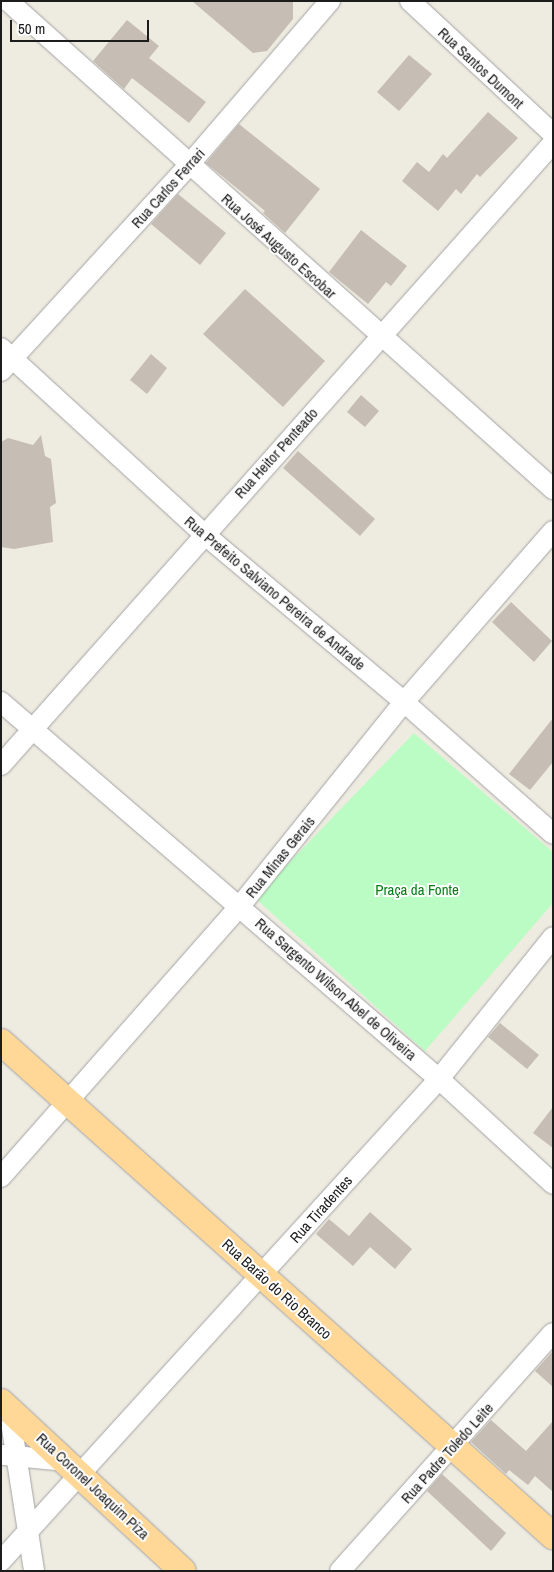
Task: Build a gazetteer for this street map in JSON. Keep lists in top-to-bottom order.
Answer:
{
  "streets": {
    "main road": ["Rua Barão do Rio Branco", "Rua Coronel Joaquim Piza"],
    "street": [
      "Rua Santos Dumont",
      "Rua Carlos Ferrari",
      "Rua José Augusto Escobar",
      "Rua Heitor Penteado",
      "Rua Prefeito Salviano Pereira de Andrade",
      "Rua Minas Gerais",
      "Rua Sargento Wilson Abel de Oliveira",
      "Rua Tiradentes",
      "Rua Padre Toledo Leite"
    ]
  },
  "crossings": [
    ["Rua Carlos Ferrari", "Rua José Augusto Escobar"],
    ["Rua Carlos Ferrari", "Rua Prefeito Salviano Pereira de Andrade"],
    ["Rua José Augusto Escobar", "Rua Heitor Penteado"],
    ["Rua Heitor Penteado", "Rua Prefeito Salviano Pereira de Andrade"],
    ["Rua Heitor Penteado", "Rua Sargento Wilson Abel de Oliveira"],
    ["Rua Prefeito Salviano Pereira de Andrade", "Rua Minas Gerais"],
    ["Rua Minas Gerais", "Rua Sargento Wilson Abel de Oliveira"],
    ["Rua Minas Gerais", "Rua Barão do Rio Branco"],
    ["Rua Sargento Wilson Abel de Oliveira", "Rua Tiradentes"],
    ["Rua Tiradentes", "Rua Barão do Rio Branco"],
    ["Rua Tiradentes", "Rua Coronel Joaquim Piza"],
    ["Rua Barão do Rio Branco", "Rua Padre Toledo Leite"]
  ],
  "parks": ["Praça da Fonte"],
  "scale_bar": "50 m"
}
